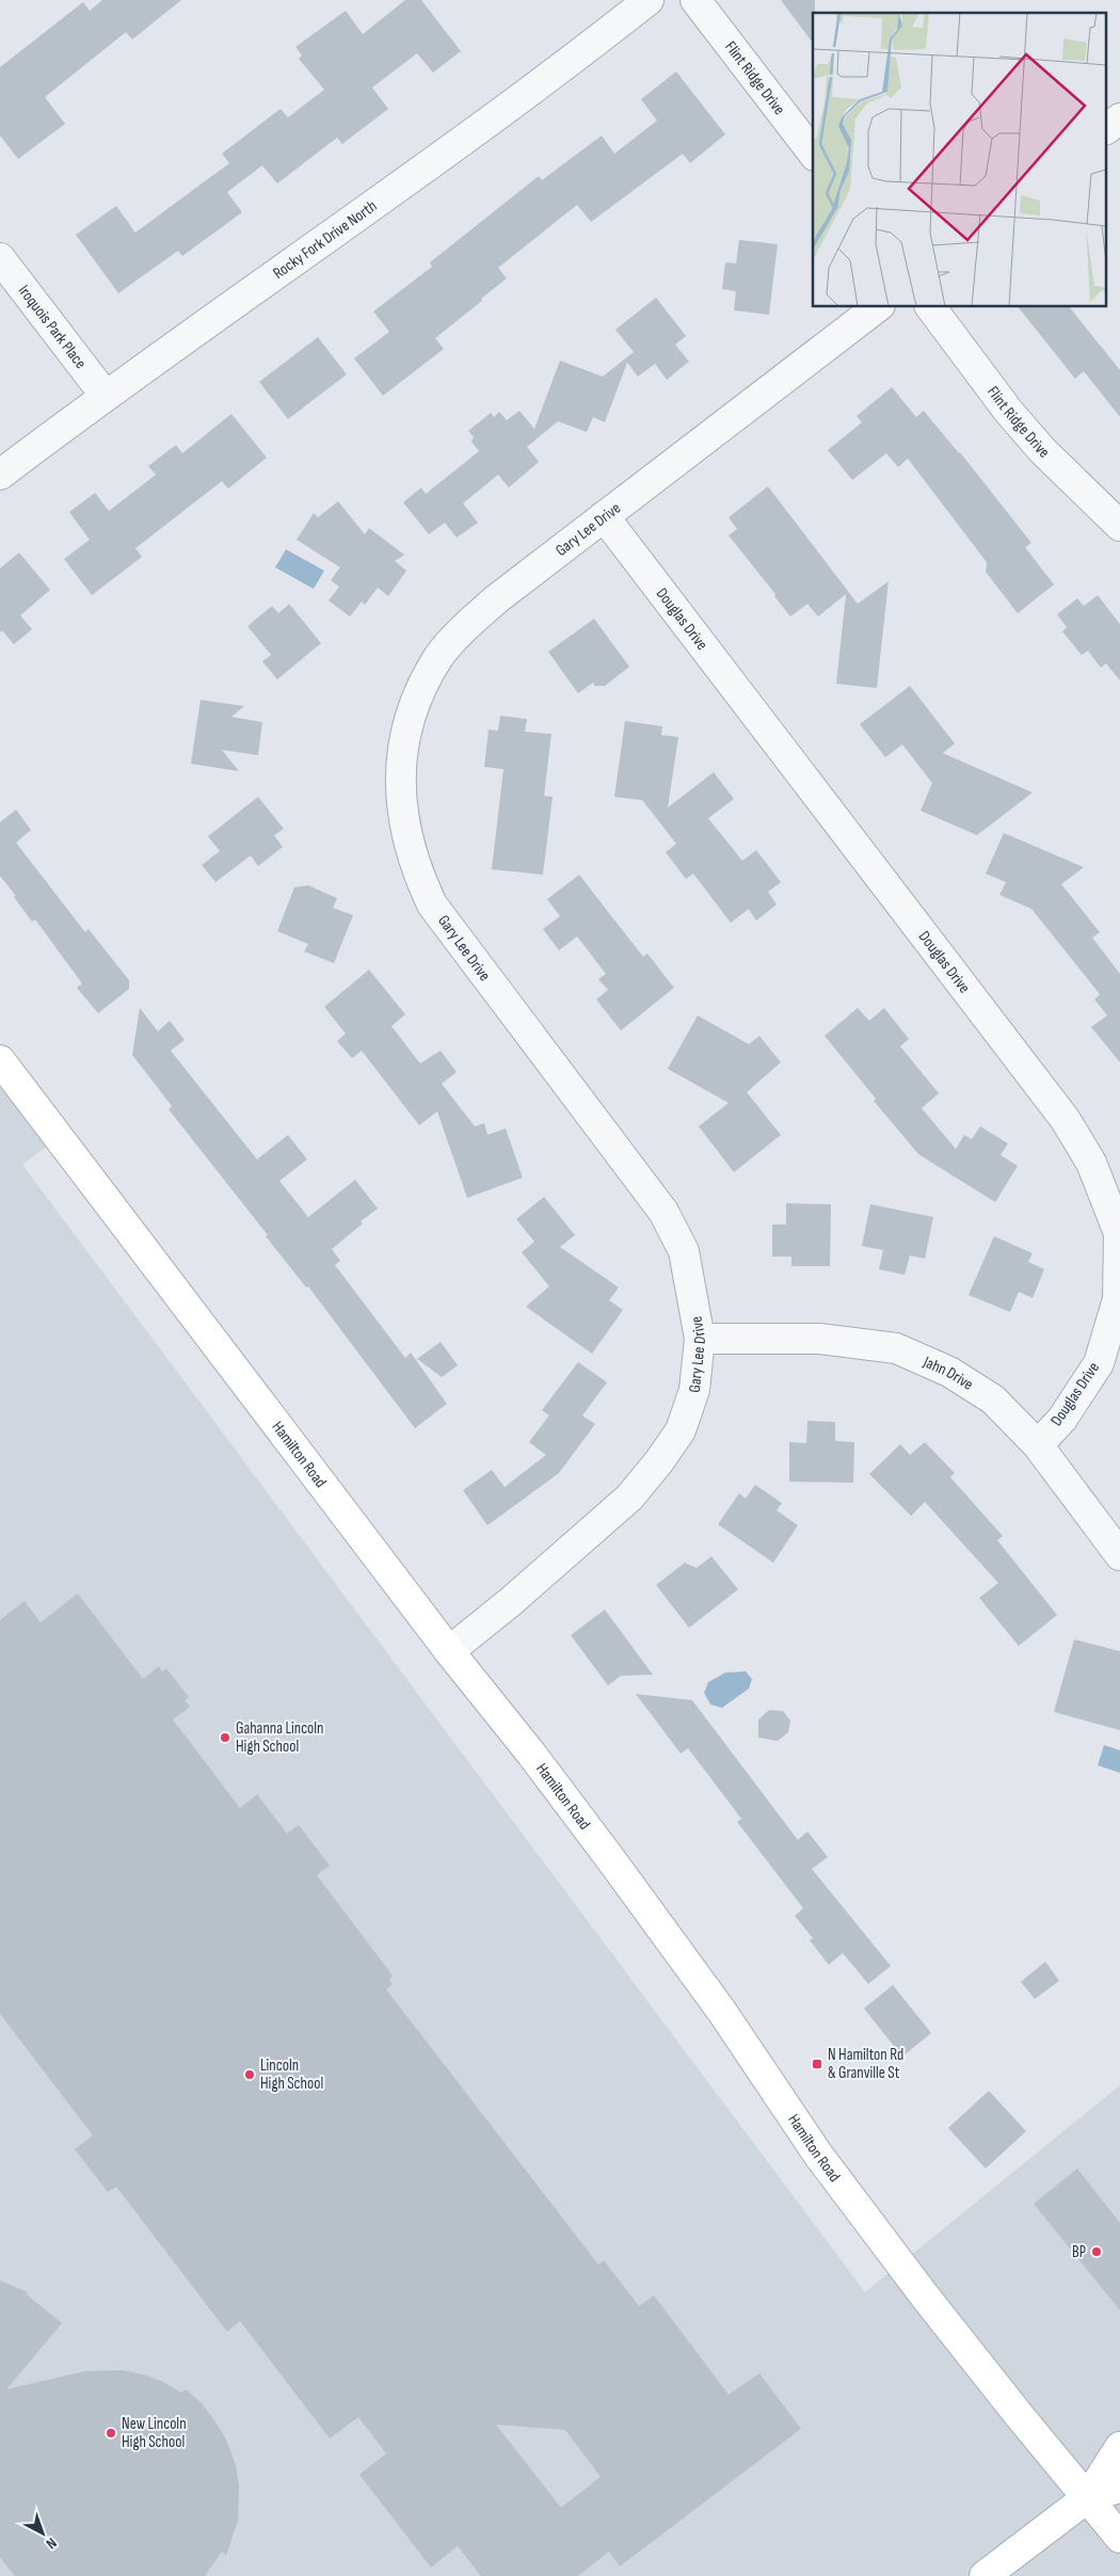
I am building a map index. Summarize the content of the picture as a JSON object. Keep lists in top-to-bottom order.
{
  "streets": {
    "main road": ["Hamilton Road"],
    "street": [
      "Flint Ridge Drive",
      "Rocky Fork Drive North",
      "Iroquois Park Place",
      "Gary Lee Drive",
      "Douglas Drive",
      "Jahn Drive"
    ]
  },
  "crossings": [
    ["Rocky Fork Drive North", "Iroquois Park Place"],
    ["Gary Lee Drive", "Douglas Drive"],
    ["Gary Lee Drive", "Jahn Drive"],
    ["Gary Lee Drive", "Hamilton Road"],
    ["Douglas Drive", "Jahn Drive"]
  ],
  "places": {
    "other": [
      "Gahanna Lincoln High School",
      "Lincoln High School",
      "BP",
      "New Lincoln High School"
    ],
    "transit": ["N Hamilton Rd & Granville St"]
  },
  "north": "bottom right"
}
